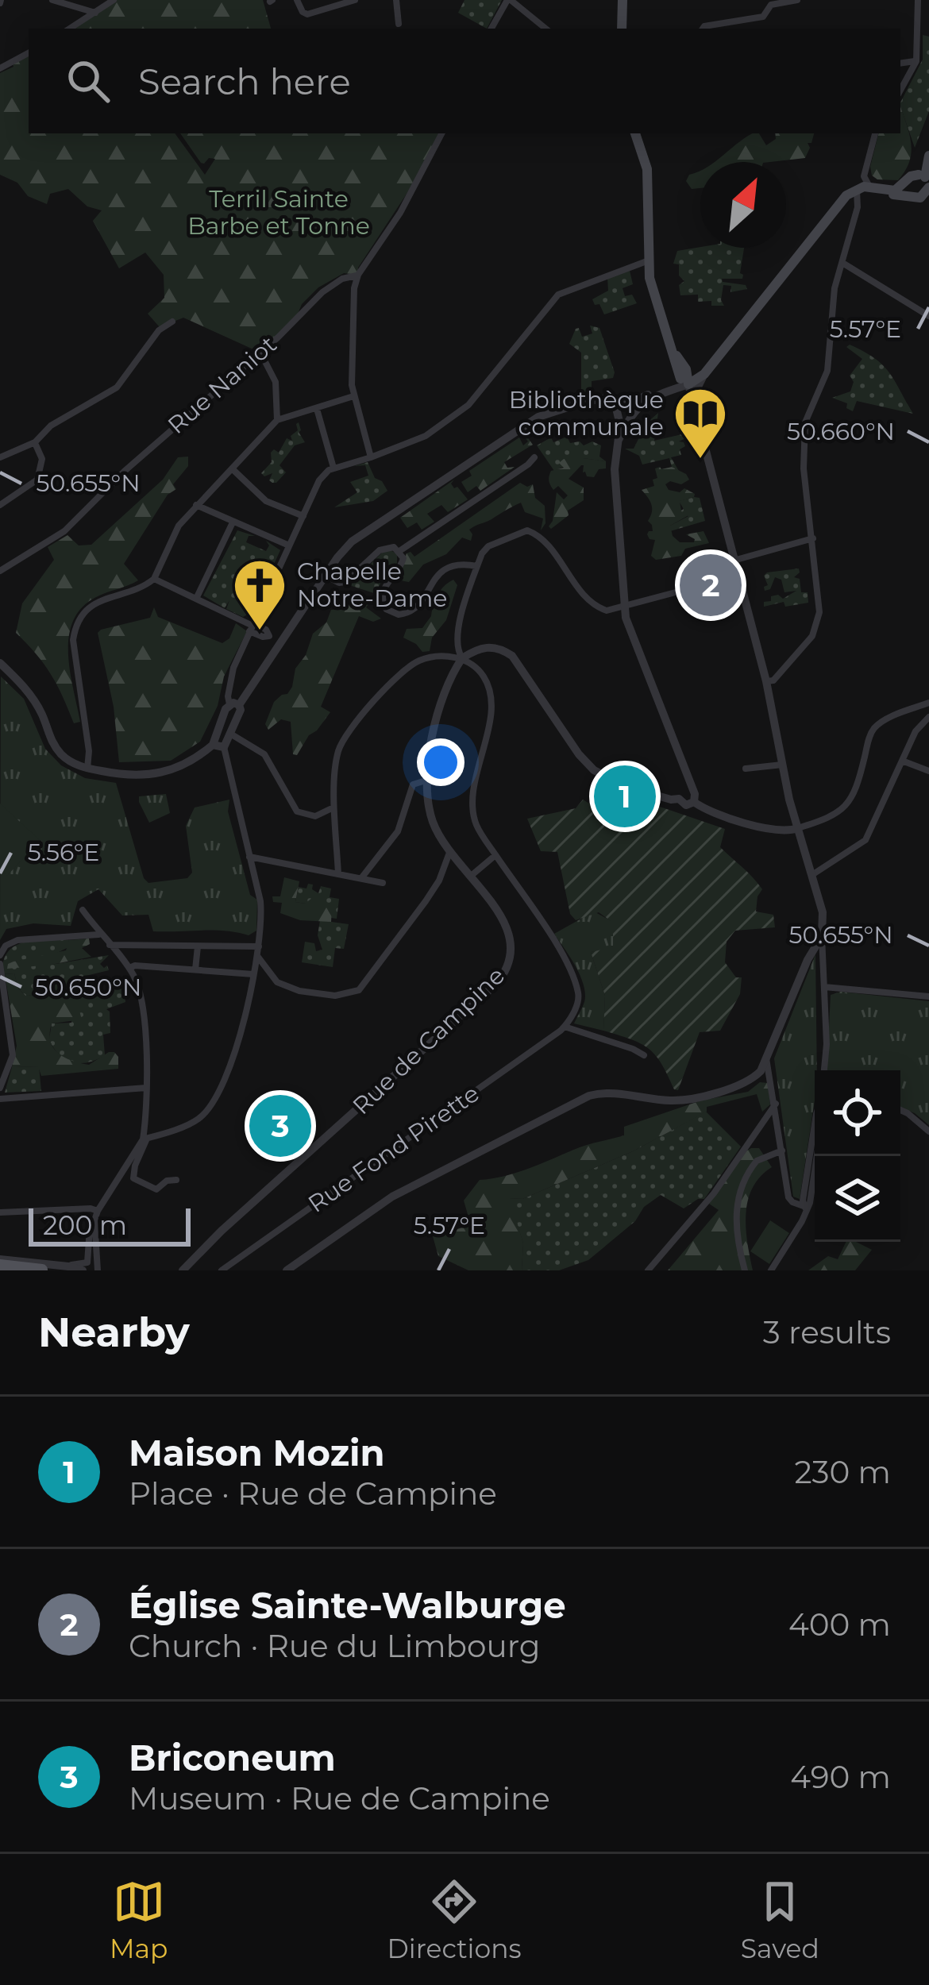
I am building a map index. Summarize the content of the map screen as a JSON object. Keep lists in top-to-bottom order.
{
  "streets": {
    "street": ["Rue Naniot", "Rue de Campine", "Rue Fond Pirette"]
  },
  "parks": ["Terril Sainte Barbe et Tonne"],
  "places": {
    "library": ["Bibliothèque communale"],
    "church": ["Chapelle Notre-Dame"]
  },
  "scale_bar": "200 m",
  "north": "top right",
  "page": {
    "search": "Search here",
    "pins": ["2", "1", "3"],
    "scale": "200 m",
    "heading": ["Nearby", "3 results"],
    "list": [
      {
        "mark": "1",
        "name": "Maison Mozin",
        "note": "Place · Rue de Campine",
        "value": "230 m"
      },
      {
        "mark": "2",
        "name": "Église Sainte-Walburge",
        "note": "Church · Rue du Limbourg",
        "value": "400 m"
      },
      {
        "mark": "3",
        "name": "Briconeum",
        "note": "Museum · Rue de Campine",
        "value": "490 m"
      }
    ],
    "nav": ["Map", "Directions", "Saved"]
  },
  "coordinates": [
    "5.57°E",
    "50.660°N",
    "50.655°N",
    "5.56°E",
    "50.650°N"
  ]
}
